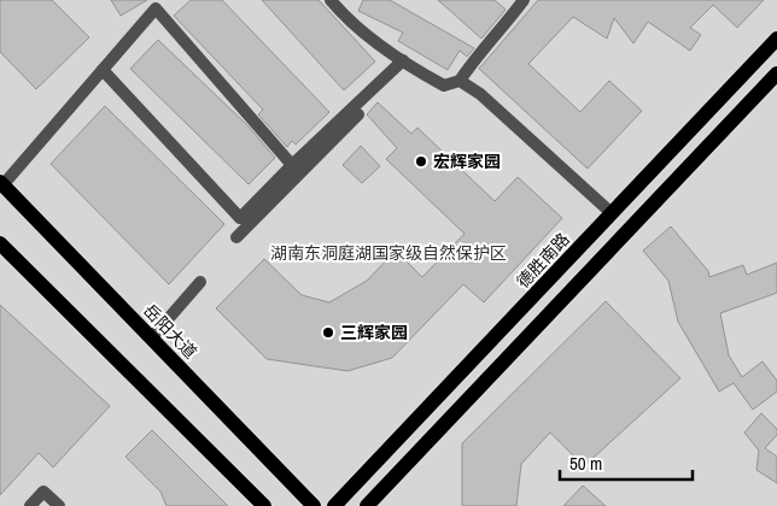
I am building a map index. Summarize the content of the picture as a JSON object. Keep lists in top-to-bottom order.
{
  "streets": {
    "main road": ["德胜南路", "岳阳大道"]
  },
  "parks": ["湖南东洞庭湖国家级自然保护区"],
  "places": ["宏辉家园", "三辉家园"],
  "scale_bar": "50 m"
}
